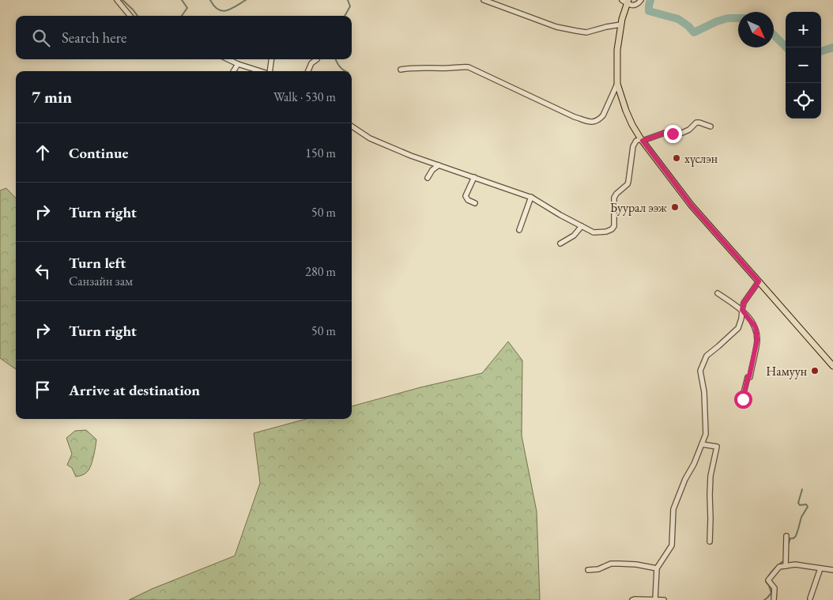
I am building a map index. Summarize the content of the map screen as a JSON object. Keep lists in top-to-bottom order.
{
  "places": ["хүслэн", "Буурал ээж", "Намуун"],
  "north": "bottom right",
  "page": {
    "map_buttons": ["+", "−"],
    "search": "Search here",
    "heading": ["7 min", "Walk · 530 m"],
    "list": [
      ["Continue", "150 m"],
      ["Turn right", "50 m"],
      ["Turn left", "Санзайн зам", "280 m"],
      ["Turn right", "50 m"],
      "Arrive at destination"
    ]
  }
}
